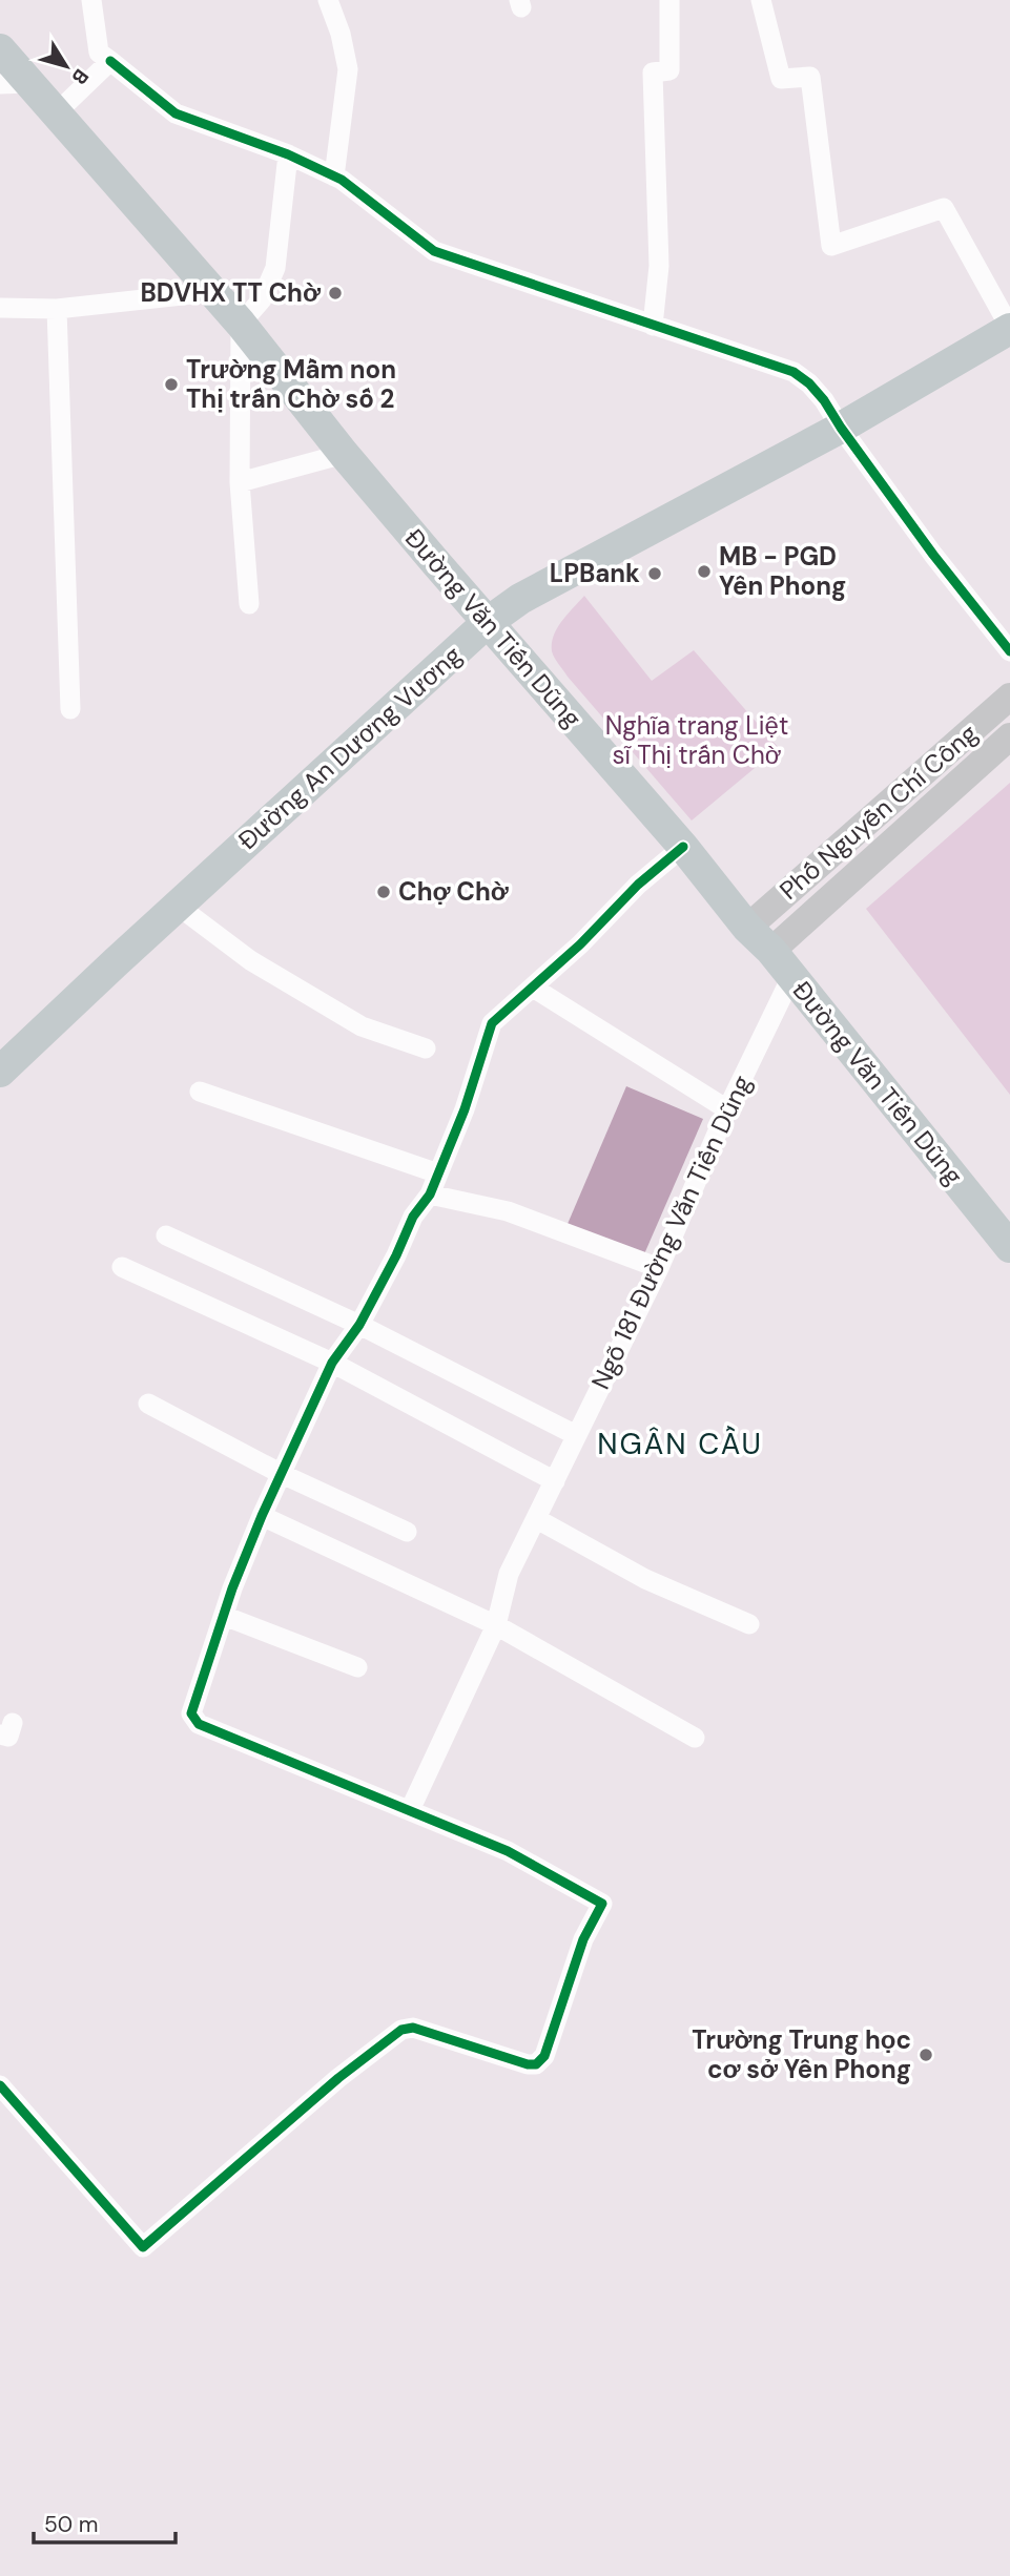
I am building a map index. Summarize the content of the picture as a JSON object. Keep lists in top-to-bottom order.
{
  "streets": {
    "main road": ["Đường Văn Tiến Dũng", "Đường An Dương Vương"],
    "street": ["Phố Nguyễn Chí Công", "Ngõ 181 Đường Văn Tiến Dũng"]
  },
  "crossings": [
    ["Đường Văn Tiến Dũng", "Đường An Dương Vương"],
    ["Đường Văn Tiến Dũng", "Phố Nguyễn Chí Công"],
    ["Đường Văn Tiến Dũng", "Ngõ 181 Đường Văn Tiến Dũng"]
  ],
  "districts": ["NGÂN CẦU"],
  "parks": ["Nghĩa trang Liệt sĩ Thị trấn Chờ"],
  "places": [
    "BDVHX TT Chờ",
    "Trường Mầm non Thị trấn Chờ số 2",
    "MB - PGD Yên Phong",
    "LPBank",
    "Chợ Chờ",
    "Trường Trung học cơ sở Yên Phong"
  ],
  "scale_bar": "50 m",
  "north": "bottom right"
}
